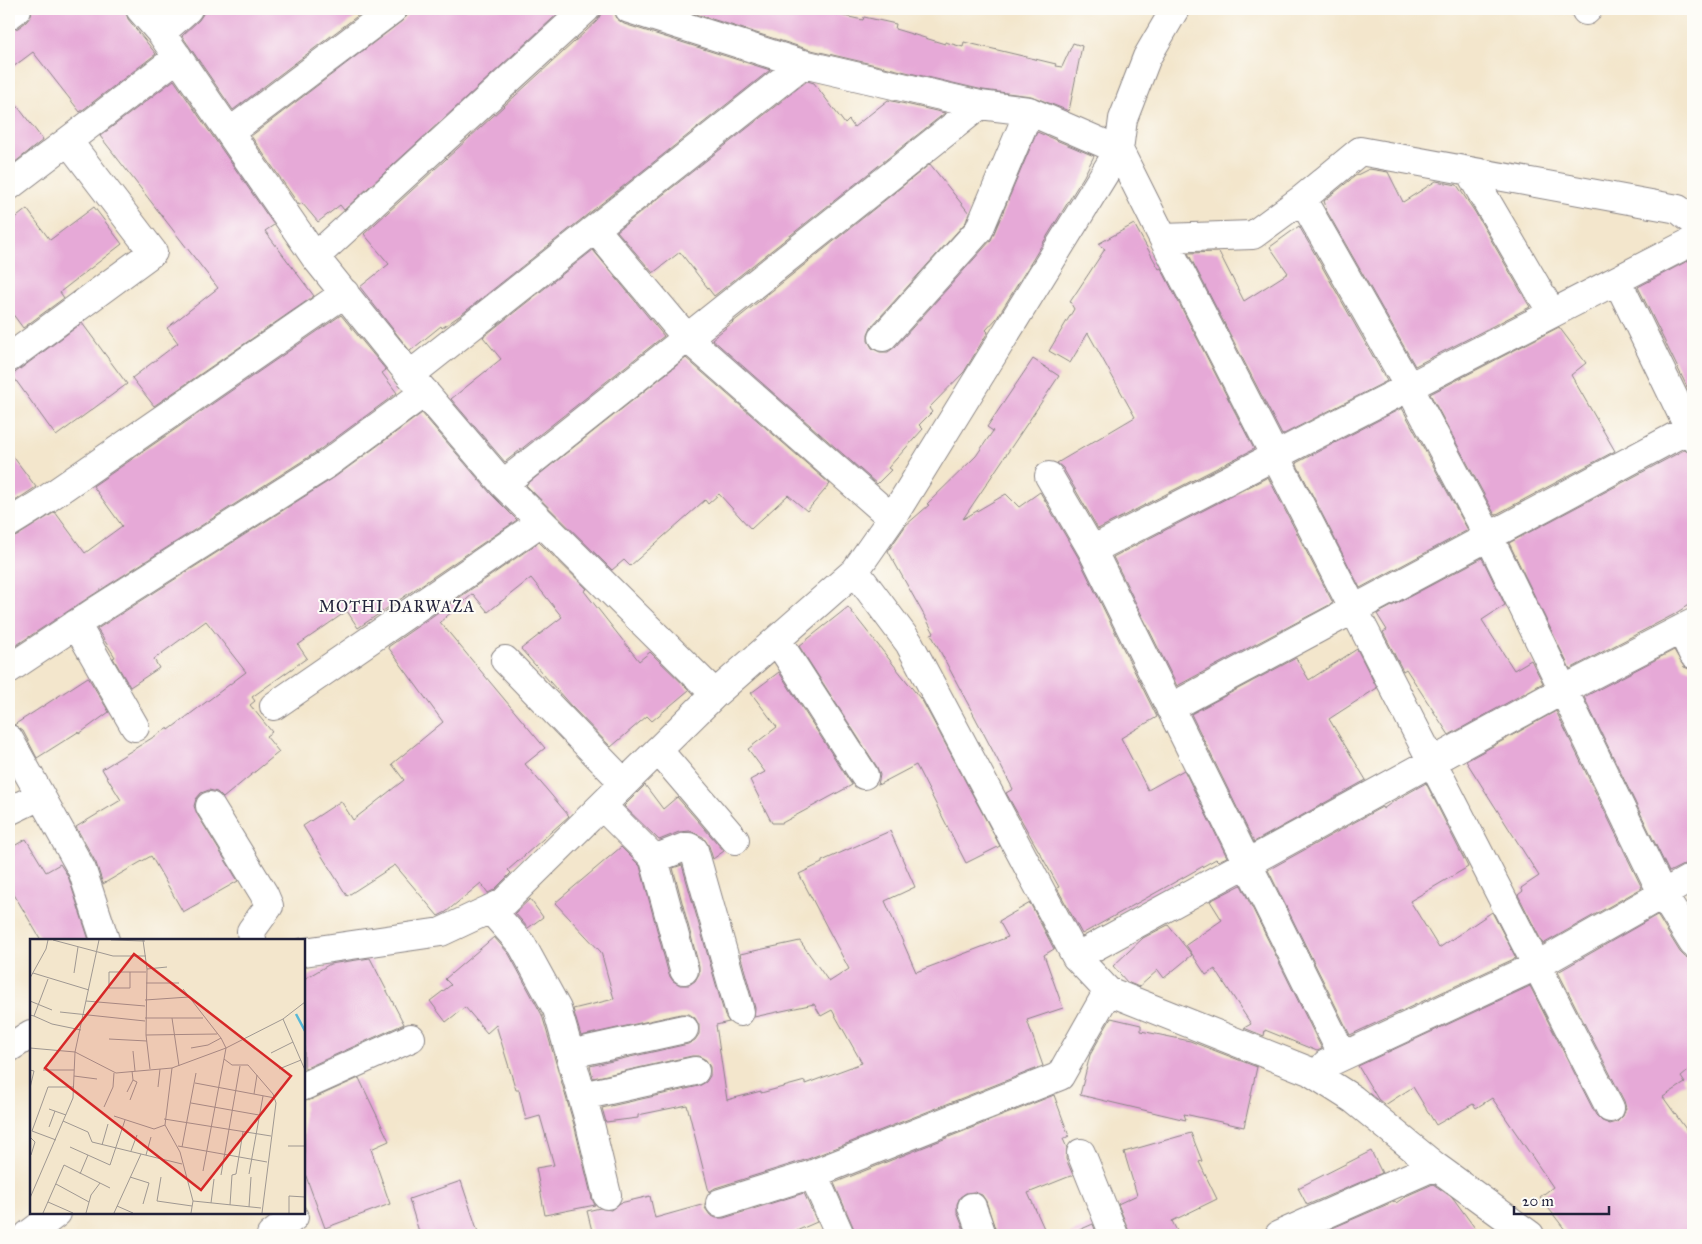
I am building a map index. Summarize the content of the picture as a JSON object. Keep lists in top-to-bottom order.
{
  "districts": ["MOTHI DARWAZA"],
  "scale_bar": "20 m"
}
